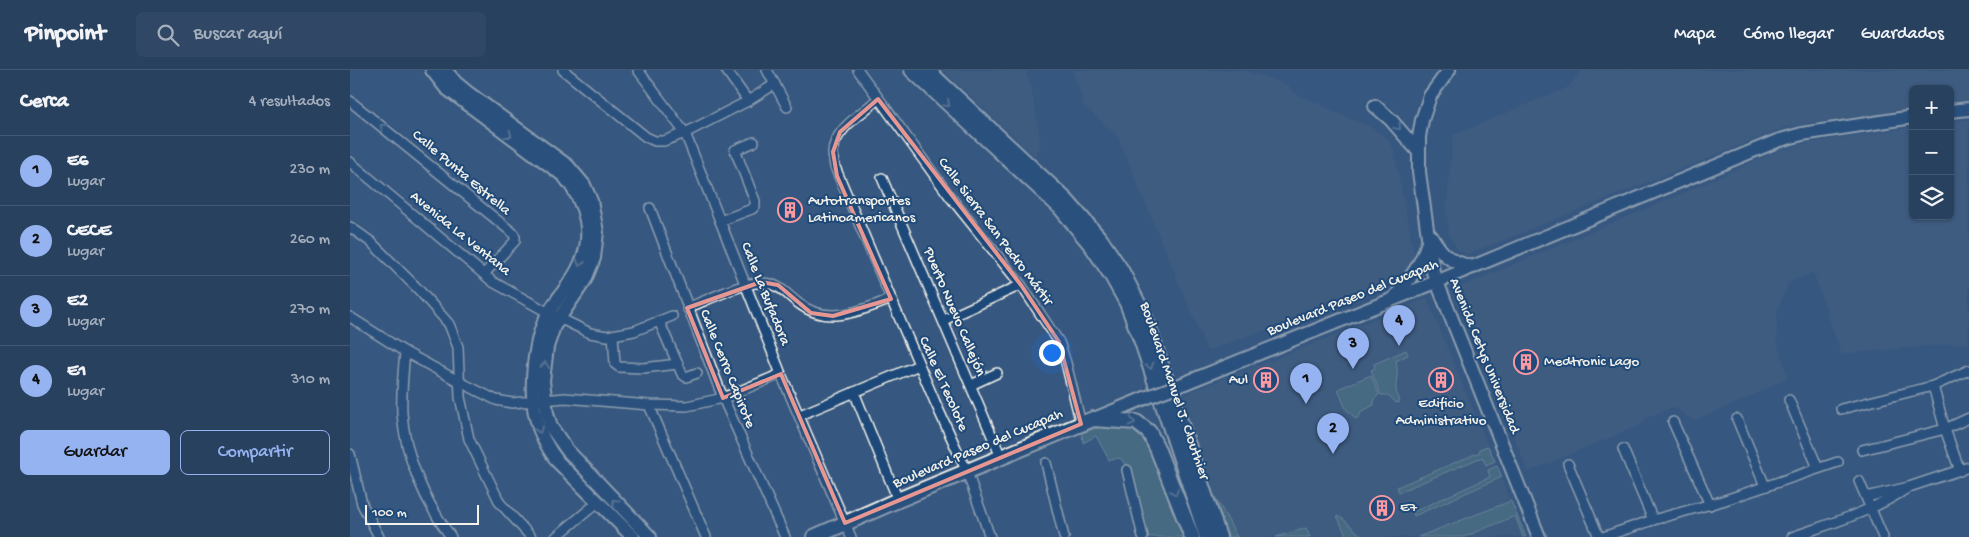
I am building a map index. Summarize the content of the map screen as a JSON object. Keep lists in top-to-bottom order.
{
  "streets": {
    "main road": ["Boulevard Paseo del Cucapah", "Avenida Cetys Universidad", "Boulevard Manuel J. Clouthier"],
    "street": [
      "Calle Punta Estrella",
      "Calle Sierra San Pedro Mártir",
      "Avenida La Ventana",
      "Calle La Bufadora",
      "Puerto Nuevo Callejón",
      "Calle Cerro Capirote",
      "Calle El Tecolote"
    ]
  },
  "crossings": [
    ["Calle Punta Estrella", "Avenida La Ventana"],
    ["Calle Sierra San Pedro Mártir", "Boulevard Paseo del Cucapah"],
    ["Calle Sierra San Pedro Mártir", "Calle El Tecolote"],
    ["Calle La Bufadora", "Boulevard Paseo del Cucapah"],
    ["Boulevard Paseo del Cucapah", "Puerto Nuevo Callejón"],
    ["Boulevard Paseo del Cucapah", "Avenida Cetys Universidad"],
    ["Boulevard Paseo del Cucapah", "Calle El Tecolote"]
  ],
  "one_way": ["Calle Punta Estrella"],
  "places": {
    "building": [
      "Autotransportes Latinoamericanos",
      "Medtronic Lago",
      "Aul",
      "Edificio Administrativo",
      "E7"
    ]
  },
  "scale_bar": "100 m",
  "page": {
    "header": "Pinpoint",
    "search": "Buscar aquí",
    "nav": ["Mapa", "Cómo llegar", "Guardados"],
    "heading": ["Cerca", "4 resultados"],
    "map_buttons": ["+", "−"],
    "list": [
      {
        "mark": "1",
        "name": "E6",
        "note": "Lugar",
        "value": "230 m"
      },
      {
        "mark": "2",
        "name": "CECE",
        "note": "Lugar",
        "value": "260 m"
      },
      {
        "mark": "3",
        "name": "E2",
        "note": "Lugar",
        "value": "270 m"
      },
      {
        "mark": "4",
        "name": "E1",
        "note": "Lugar",
        "value": "310 m"
      }
    ],
    "pins": [
      "4",
      "3",
      "1",
      "2"
    ],
    "buttons": ["Guardar", "Compartir"],
    "scale": "100 m"
  }
}
